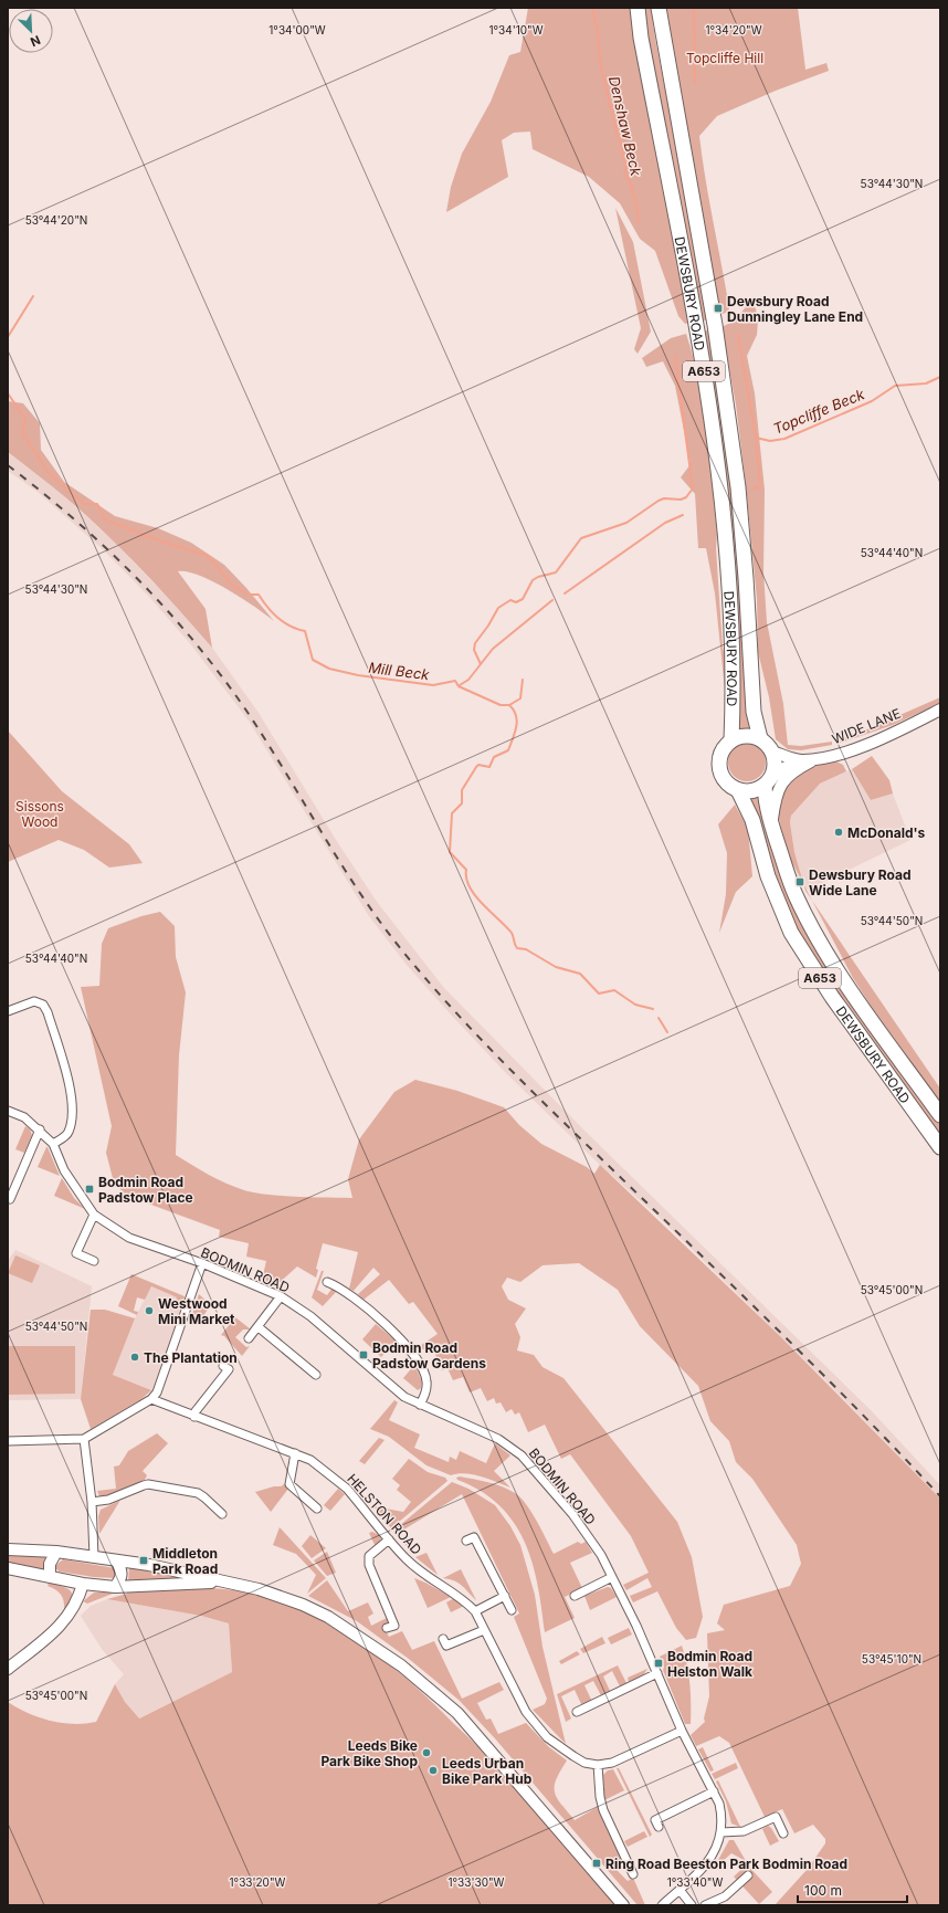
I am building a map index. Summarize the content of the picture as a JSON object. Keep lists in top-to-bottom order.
{
  "streets": {
    "highway": ["DEWSBURY ROAD", "A653"],
    "street": ["WIDE LANE", "BODMIN ROAD", "HELSTON ROAD"]
  },
  "crossings": [
    ["DEWSBURY ROAD", "WIDE LANE"]
  ],
  "water": ["Denshaw Beck", "Topcliffe Beck", "Mill Beck"],
  "parks": ["Topcliffe Hill", "Sissons Wood"],
  "places": {
    "transit": [
      "Dewsbury Road Dunningley Lane End",
      "Dewsbury Road Wide Lane",
      "Bodmin Road Padstow Place",
      "Bodmin Road Padstow Gardens",
      "Middleton Park Road",
      "Bodmin Road Helston Walk",
      "Ring Road Beeston Park Bodmin Road"
    ],
    "other": [
      "McDonald's",
      "Westwood Mini Market",
      "The Plantation",
      "Leeds Bike Park Bike Shop",
      "Leeds Urban Bike Park Hub"
    ]
  },
  "scale_bar": "100 m",
  "north": "bottom right",
  "coordinates": [
    "1°34'00\"W",
    "1°34'10\"W",
    "1°34'20\"W",
    "53°44'30\"N",
    "53°44'20\"N",
    "53°44'40\"N",
    "53°44'50\"N",
    "53°45'00\"N",
    "53°45'10\"N",
    "1°33'20\"W",
    "1°33'30\"W",
    "1°33'40\"W"
  ]
}
